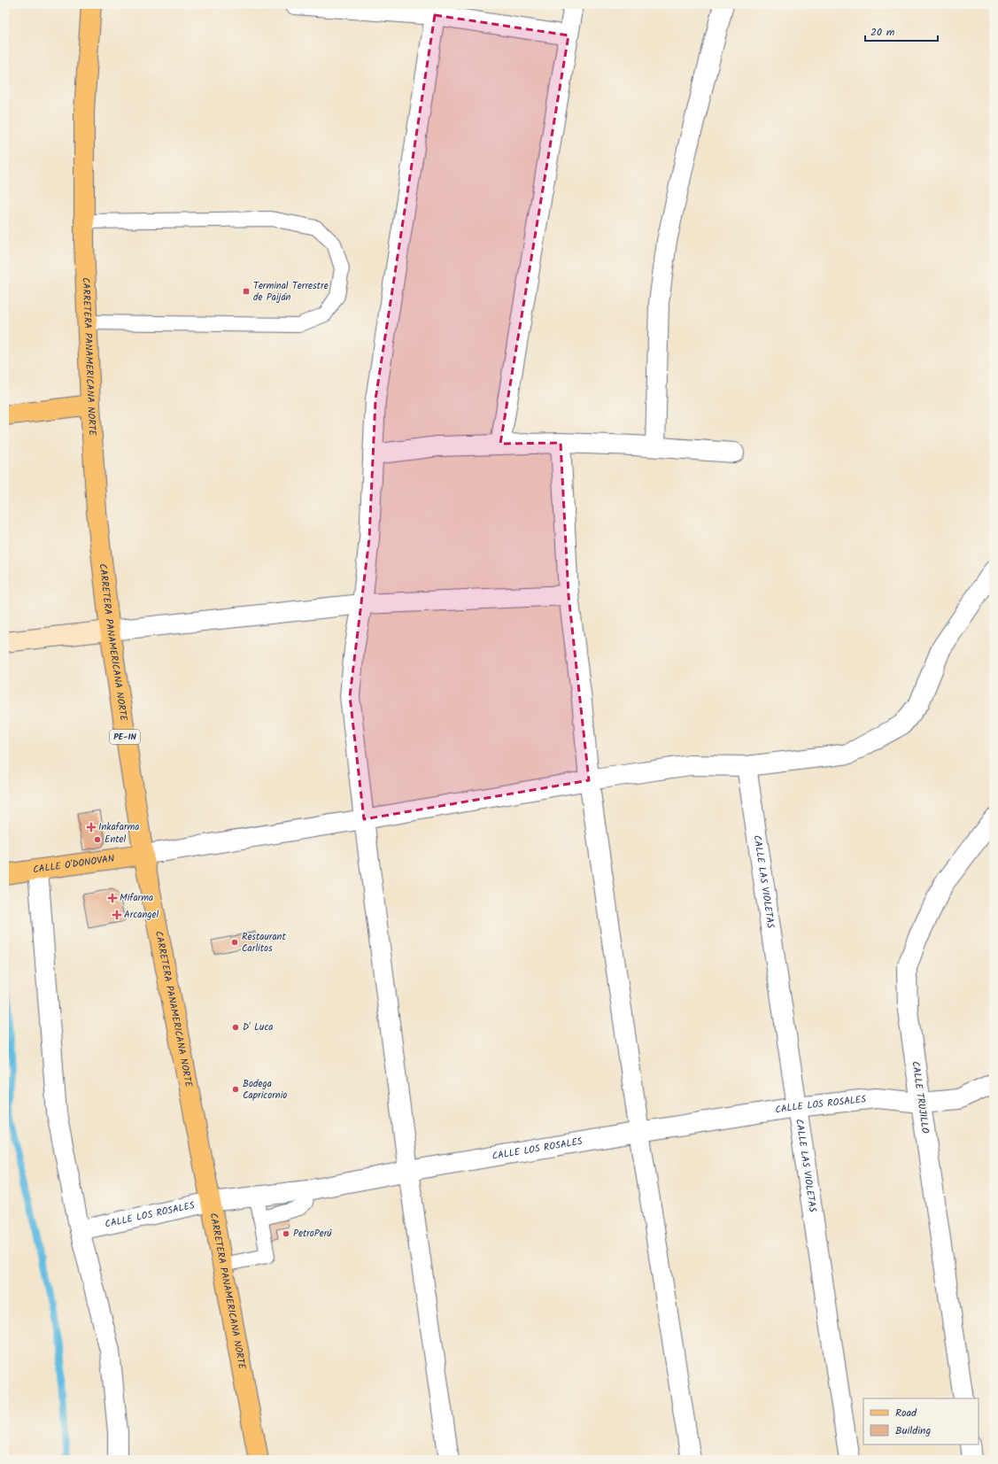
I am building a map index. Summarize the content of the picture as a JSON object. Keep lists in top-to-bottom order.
{
  "streets": {
    "main road": ["CARRETERA PANAMERICANA NORTE", "PE-1N", "CALLE O'DONOVAN"],
    "street": ["CALLE LAS VIOLETAS", "CALLE TRUJILLO", "CALLE LOS ROSALES"]
  },
  "crossings": [
    ["CARRETERA PANAMERICANA NORTE", "CALLE O'DONOVAN"],
    ["CARRETERA PANAMERICANA NORTE", "CALLE LOS ROSALES"],
    ["CALLE LAS VIOLETAS", "CALLE LOS ROSALES"],
    ["CALLE TRUJILLO", "CALLE LOS ROSALES"]
  ],
  "places": {
    "transit": ["Terminal Terrestre de Paiján"],
    "health": ["Inkafarma", "Mifarma", "Arcangel"],
    "other": [
      "Entel",
      "Restaurant Carlitos",
      "D' Luca",
      "Bodega Capricornio",
      "PetroPerú"
    ]
  },
  "legend": ["Road", "Building"],
  "scale_bar": "20 m"
}
